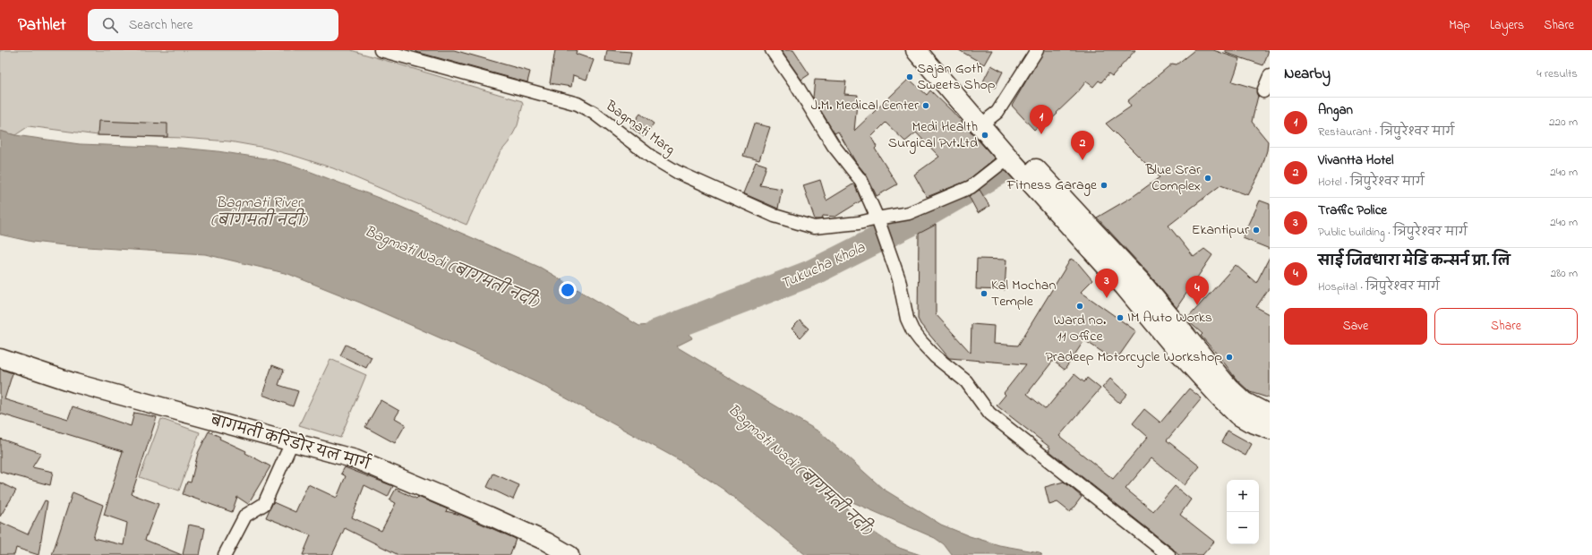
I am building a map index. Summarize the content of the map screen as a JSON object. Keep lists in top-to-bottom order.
{
  "streets": {
    "street": ["Bagmati Marg", "बागमती करिडोर यल मार्ग"]
  },
  "water": ["Bagmati River (बागमती नदी)", "Tukucha Khola", "Bagmati Nadi (बागमती नदी)"],
  "places": [
    "Sajan Goth Sweets Shop",
    "J.M. Medical Center",
    "Medi Health Surgical Pvt.Ltd",
    "Blue Srar Complex",
    "Fitness Garage",
    "Ekantipur",
    "Kal Mochan Temple",
    "Ward no. 11 Office",
    "IM Auto Works",
    "Pradeep Motorcycle Workshop"
  ],
  "page": {
    "header": "Pathlet",
    "search": "Search here",
    "nav": ["Map", "Layers", "Share"],
    "heading": ["Nearby", "4 results"],
    "list": [
      {
        "mark": "1",
        "name": "Angan",
        "note": "Restaurant · त्रिपुरेश्वर मार्ग",
        "value": "220 m"
      },
      {
        "mark": "2",
        "name": "Vivantta Hotel",
        "note": "Hotel · त्रिपुरेश्वर मार्ग",
        "value": "240 m"
      },
      {
        "mark": "3",
        "name": "Traffic Police",
        "note": "Public building · त्रिपुरेश्वर मार्ग",
        "value": "240 m"
      },
      {
        "mark": "4",
        "name": "साई जिवधारा मेडि कन्सर्न प्रा. लि",
        "note": "Hospital · त्रिपुरेश्वर मार्ग",
        "value": "280 m"
      }
    ],
    "pins": [
      "1",
      "2",
      "3",
      "4"
    ],
    "buttons": ["Save", "Share"],
    "map_buttons": ["+", "−"]
  }
}
